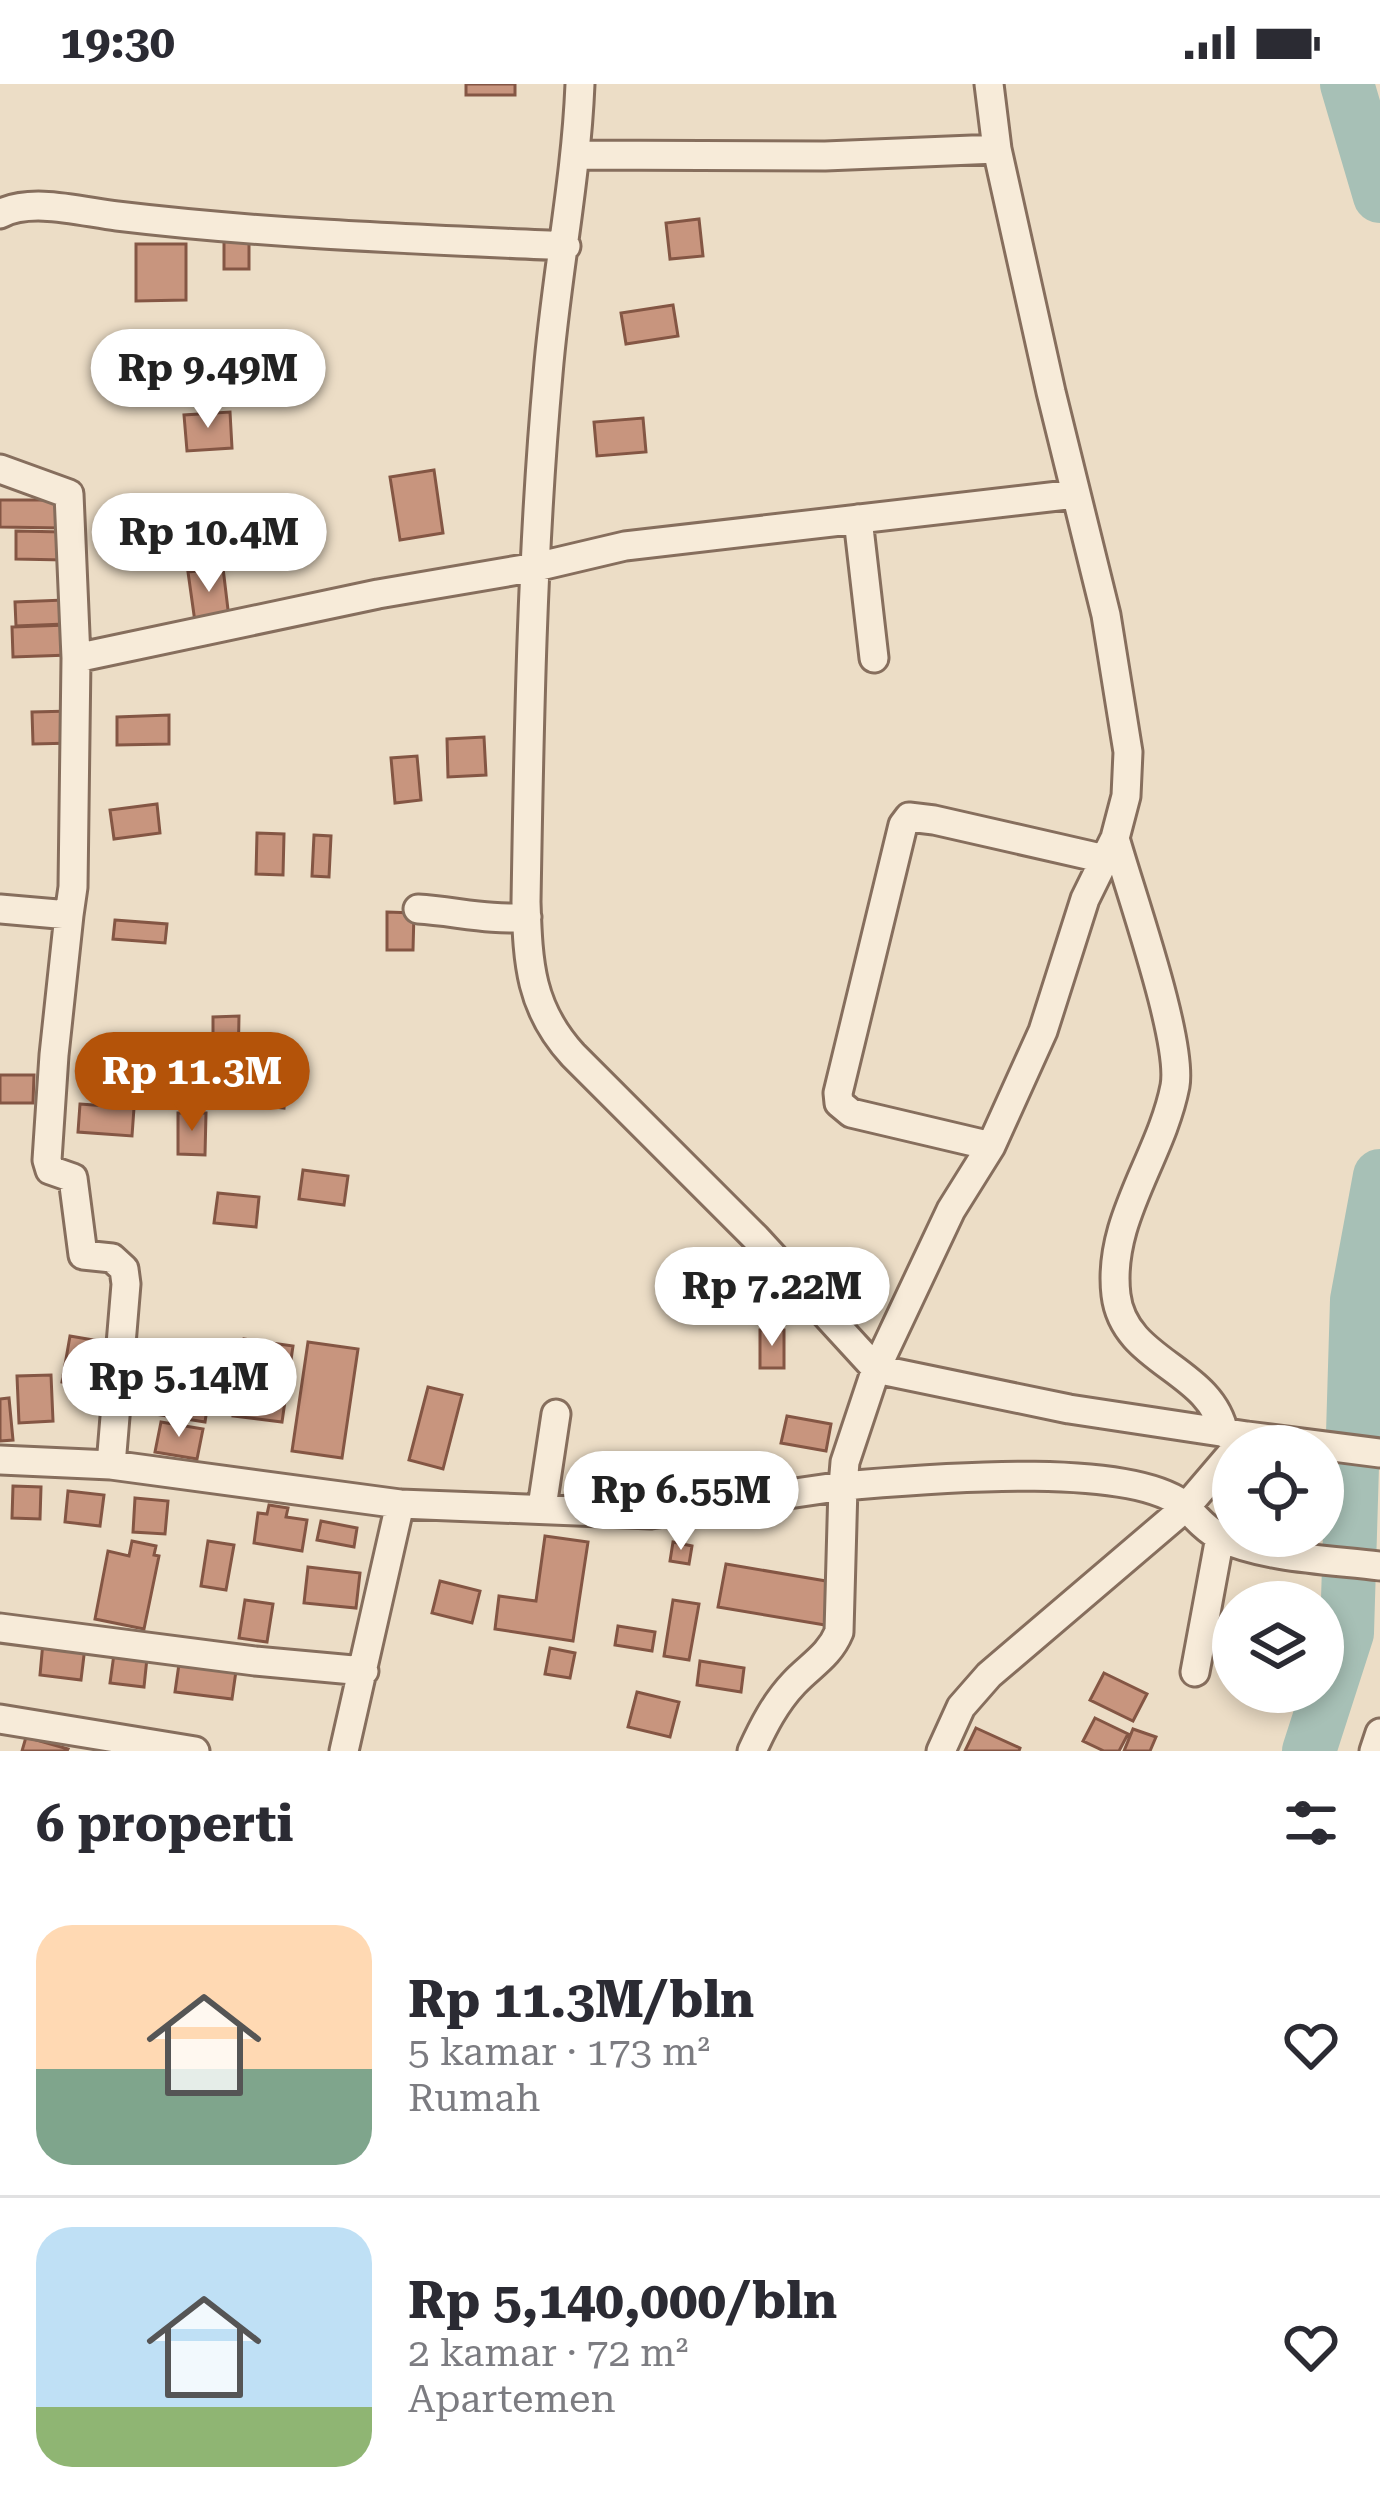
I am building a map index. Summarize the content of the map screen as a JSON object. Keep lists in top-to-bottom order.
{
  "page": {
    "status": "19:30",
    "price": [
      "Rp 9.49M",
      "Rp 10.4M",
      "Rp 11.3M",
      "Rp 7.22M",
      "Rp 5.14M",
      "Rp 6.55M"
    ],
    "heading": "6 properti",
    "list": [
      {
        "name": "Rp 11.3M/bln",
        "note": "5 kamar · 173 m² · Rumah"
      },
      {
        "name": "Rp 5,140,000/bln",
        "note": "2 kamar · 72 m² · Apartemen"
      }
    ]
  }
}
